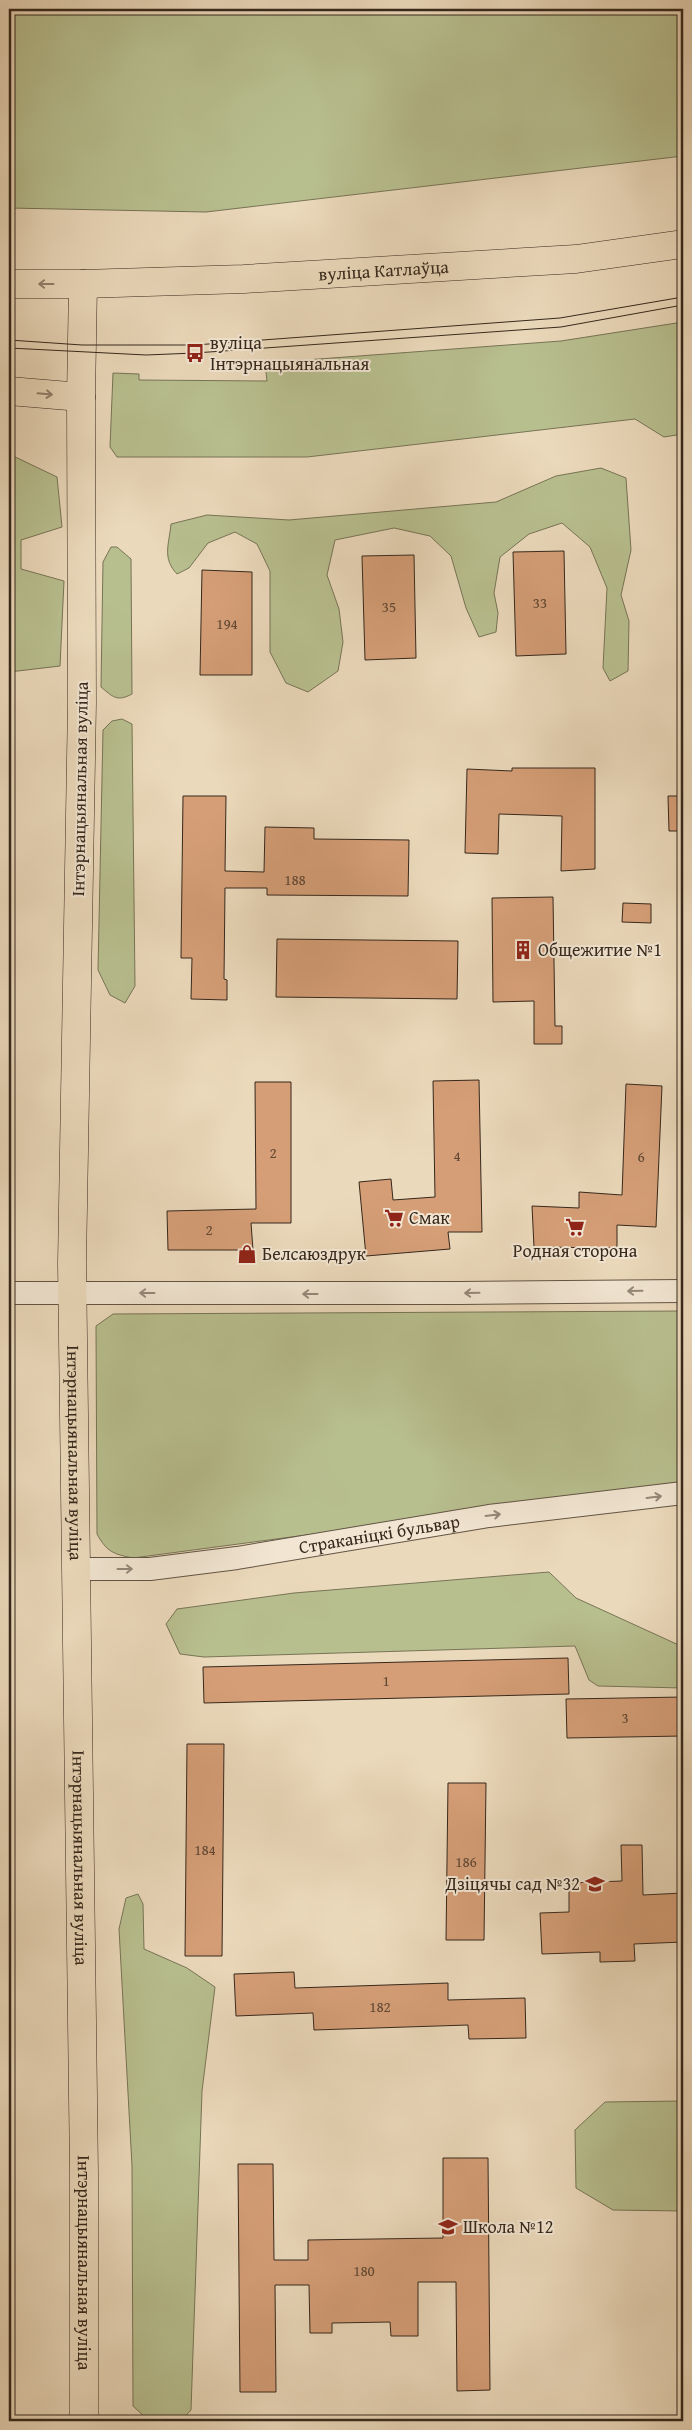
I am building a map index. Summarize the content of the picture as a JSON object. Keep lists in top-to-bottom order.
{
  "streets": {
    "main road": ["вуліца Катлаўца", "Інтэрнацыянальная вуліца"],
    "street": ["Страканіцкі бульвар"]
  },
  "crossings": [
    ["вуліца Катлаўца", "Інтэрнацыянальная вуліца"],
    ["Інтэрнацыянальная вуліца", "Страканіцкі бульвар"]
  ],
  "one_way": ["Страканіцкі бульвар"],
  "places": {
    "bus stop": ["вуліца Інтэрнацыянальная"],
    "building": ["Общежитие №1"],
    "supermarket": ["Смак", "Родная сторона"],
    "shop": ["Белсаюздрук"],
    "school or university": ["Дзіцячы сад №32", "Школа №12"]
  },
  "house_numbers": [
    "33",
    "35",
    "194",
    "188",
    "2",
    "4",
    "6",
    "2",
    "1",
    "3",
    "184",
    "186",
    "182",
    "180"
  ]
}
